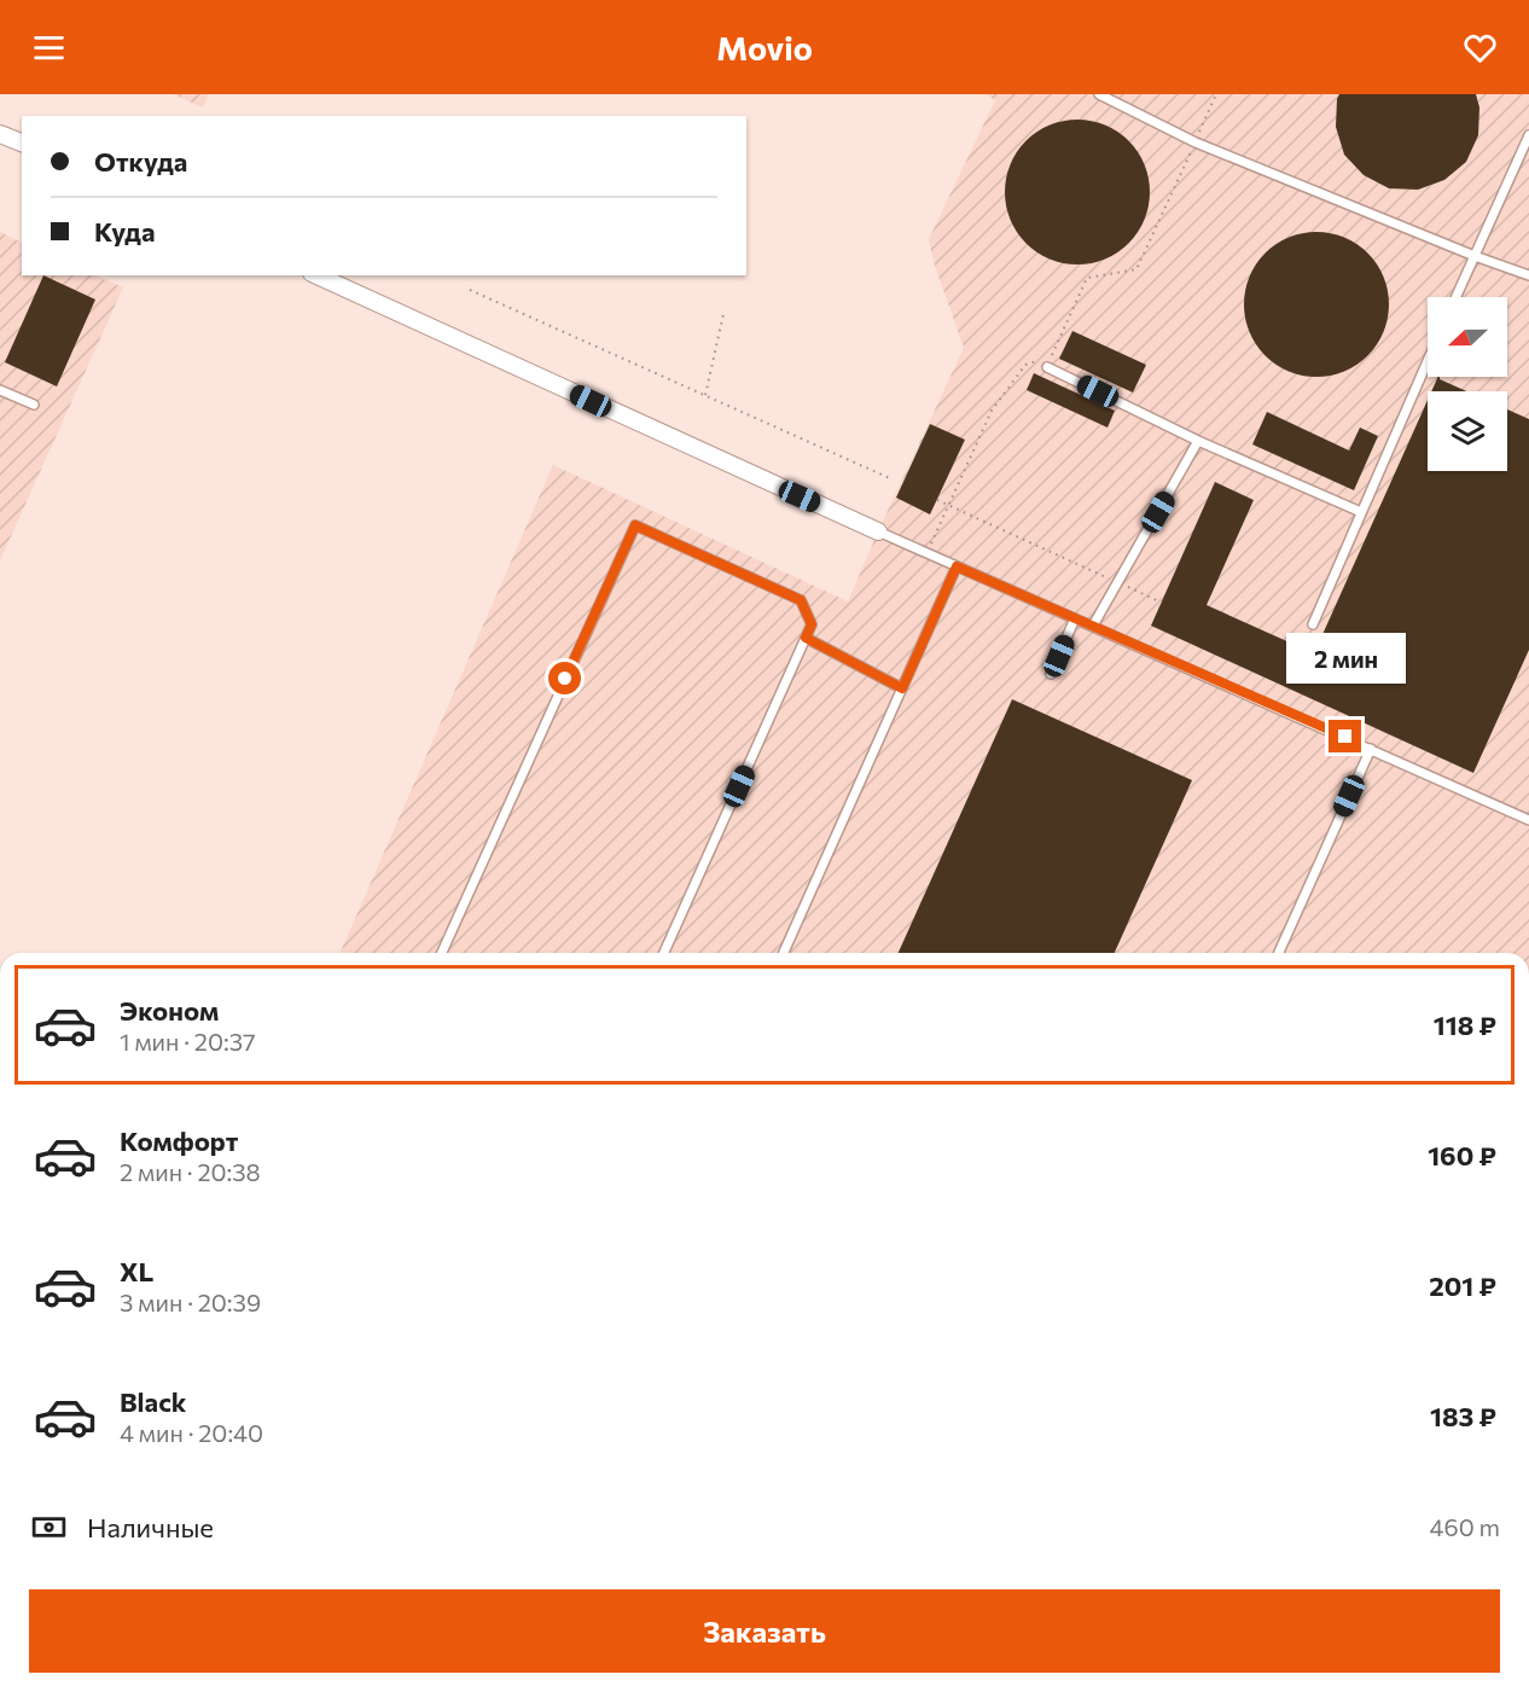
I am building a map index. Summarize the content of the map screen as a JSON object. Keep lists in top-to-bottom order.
{
  "north": "left",
  "page": {
    "header": "Movio",
    "banner": ["Откуда", "Куда"],
    "bubble": "2 мин",
    "list": [
      {
        "name": "Эконом",
        "note": "1 мин · 20:37",
        "value": "118 ₽"
      },
      {
        "name": "Комфорт",
        "note": "2 мин · 20:38",
        "value": "160 ₽"
      },
      {
        "name": "XL",
        "note": "3 мин · 20:39",
        "value": "201 ₽"
      },
      {
        "name": "Black",
        "note": "4 мин · 20:40",
        "value": "183 ₽"
      }
    ],
    "pay": ["Наличные", "460 m"],
    "buttons": "Заказать"
  }
}
